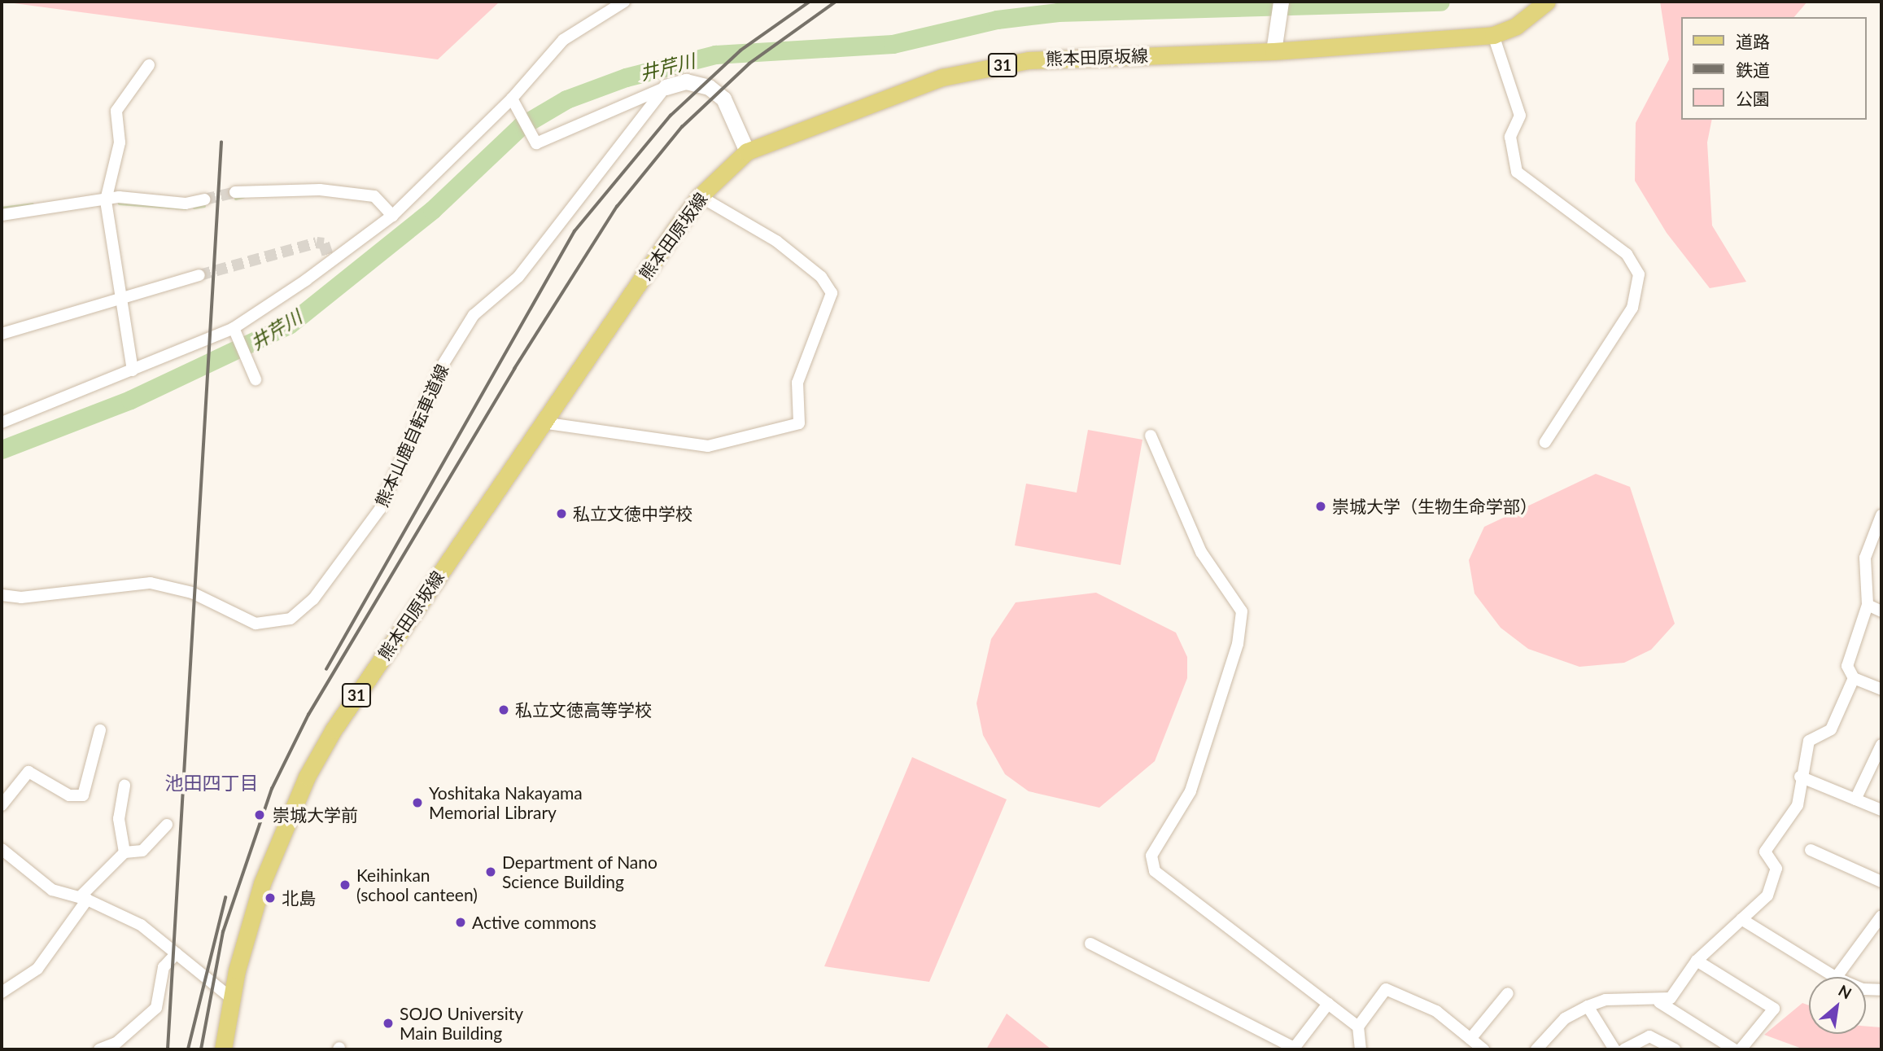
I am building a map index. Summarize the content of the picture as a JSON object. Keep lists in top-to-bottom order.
{
  "streets": {
    "main road": ["熊本田原坂線", "31"],
    "street": ["熊本山鹿自転車道線"]
  },
  "districts": ["池田四丁目"],
  "water": ["井芹川"],
  "places": [
    "崇城大学（生物生命学部）",
    "私立文徳中学校",
    "私立文徳高等学校",
    "Yoshitaka Nakayama Memorial Library",
    "崇城大学前",
    "Department of Nano Science Building",
    "Keihinkan (school canteen)",
    "北島",
    "Active commons",
    "SOJO University Main Building"
  ],
  "legend": ["道路", "鉄道", "公園"],
  "north": "top right"
}
